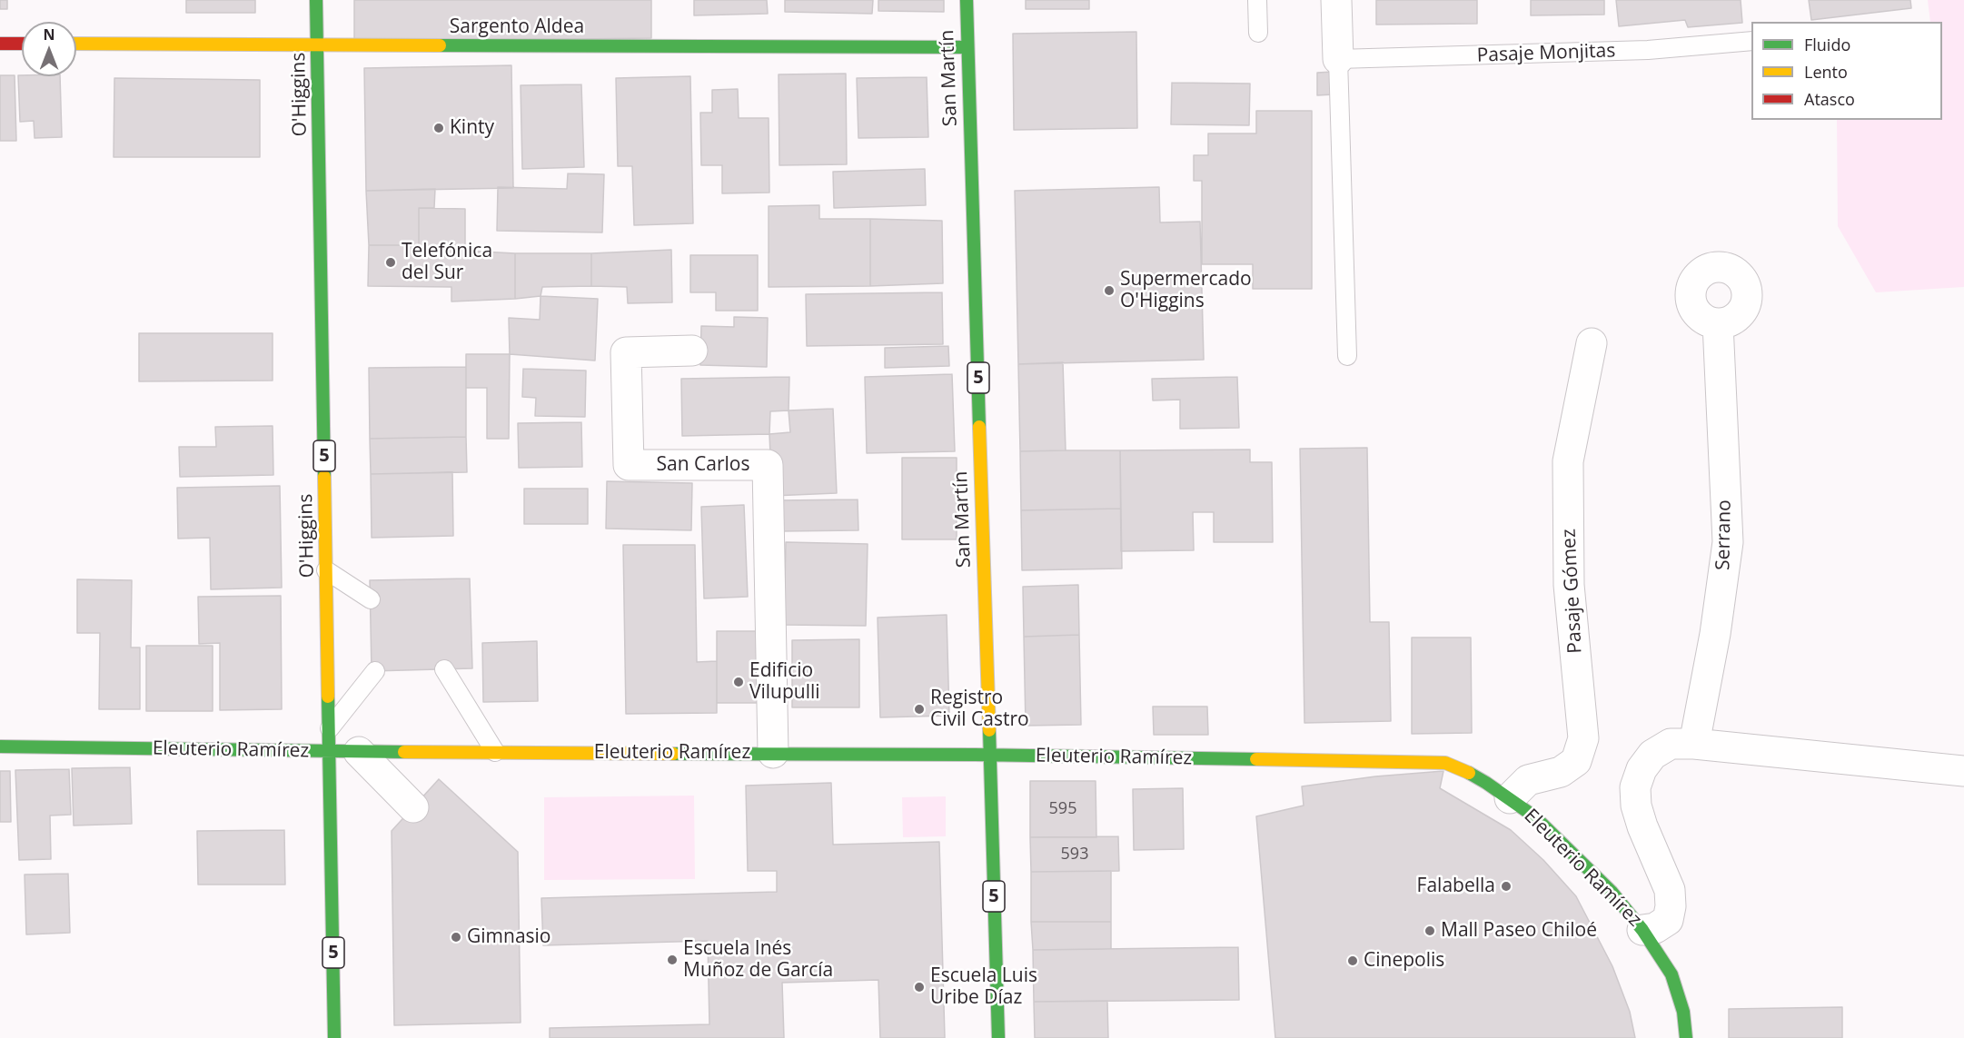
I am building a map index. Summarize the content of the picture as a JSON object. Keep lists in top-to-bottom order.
{
  "streets": {
    "main road": [
      "Sargento Aldea",
      "San Martín",
      "O'Higgins",
      "5",
      "Eleuterio Ramírez"
    ],
    "street": ["San Carlos", "Serrano", "Pasaje Gómez"],
    "lane": ["Pasaje Monjitas"]
  },
  "crossings": [
    ["Sargento Aldea", "San Martín"],
    ["Sargento Aldea", "O'Higgins"],
    ["San Martín", "Eleuterio Ramírez"],
    ["O'Higgins", "Eleuterio Ramírez"],
    ["San Carlos", "Eleuterio Ramírez"],
    ["Serrano", "Eleuterio Ramírez"],
    ["Pasaje Gómez", "Eleuterio Ramírez"]
  ],
  "places": [
    "Kinty",
    "Telefónica del Sur",
    "Supermercado O'Higgins",
    "Edificio Vilupulli",
    "Registro Civil Castro",
    "Falabella",
    "Mall Paseo Chiloé",
    "Gimnasio",
    "Escuela Inés Muñoz de García",
    "Cinepolis",
    "Escuela Luis Uribe Díaz"
  ],
  "house_numbers": ["595", "593"],
  "legend": ["Fluido", "Lento", "Atasco"],
  "north": "top"
}
